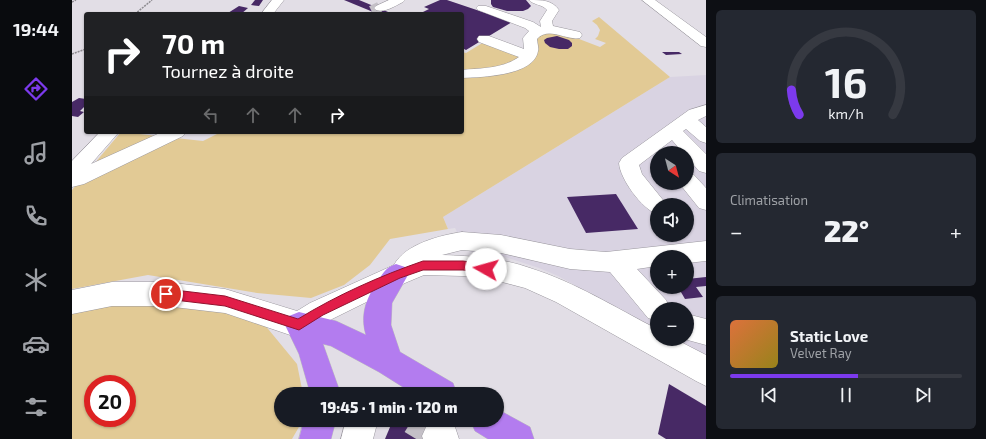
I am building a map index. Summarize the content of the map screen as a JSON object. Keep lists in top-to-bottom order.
{
  "north": "bottom right",
  "page": {
    "tabs": "19:44",
    "turn": ["70 m", "Tournez à droite"],
    "map_buttons": ["+", "−"],
    "tile": "Climatisation",
    "heat": ["−", "22°", "+"],
    "song": ["Static Love", "Velvet Ray"],
    "limit": "20",
    "trip": "19:45 · 1 min · 120 m",
    "gauge": ["16", "km/h"]
  }
}
